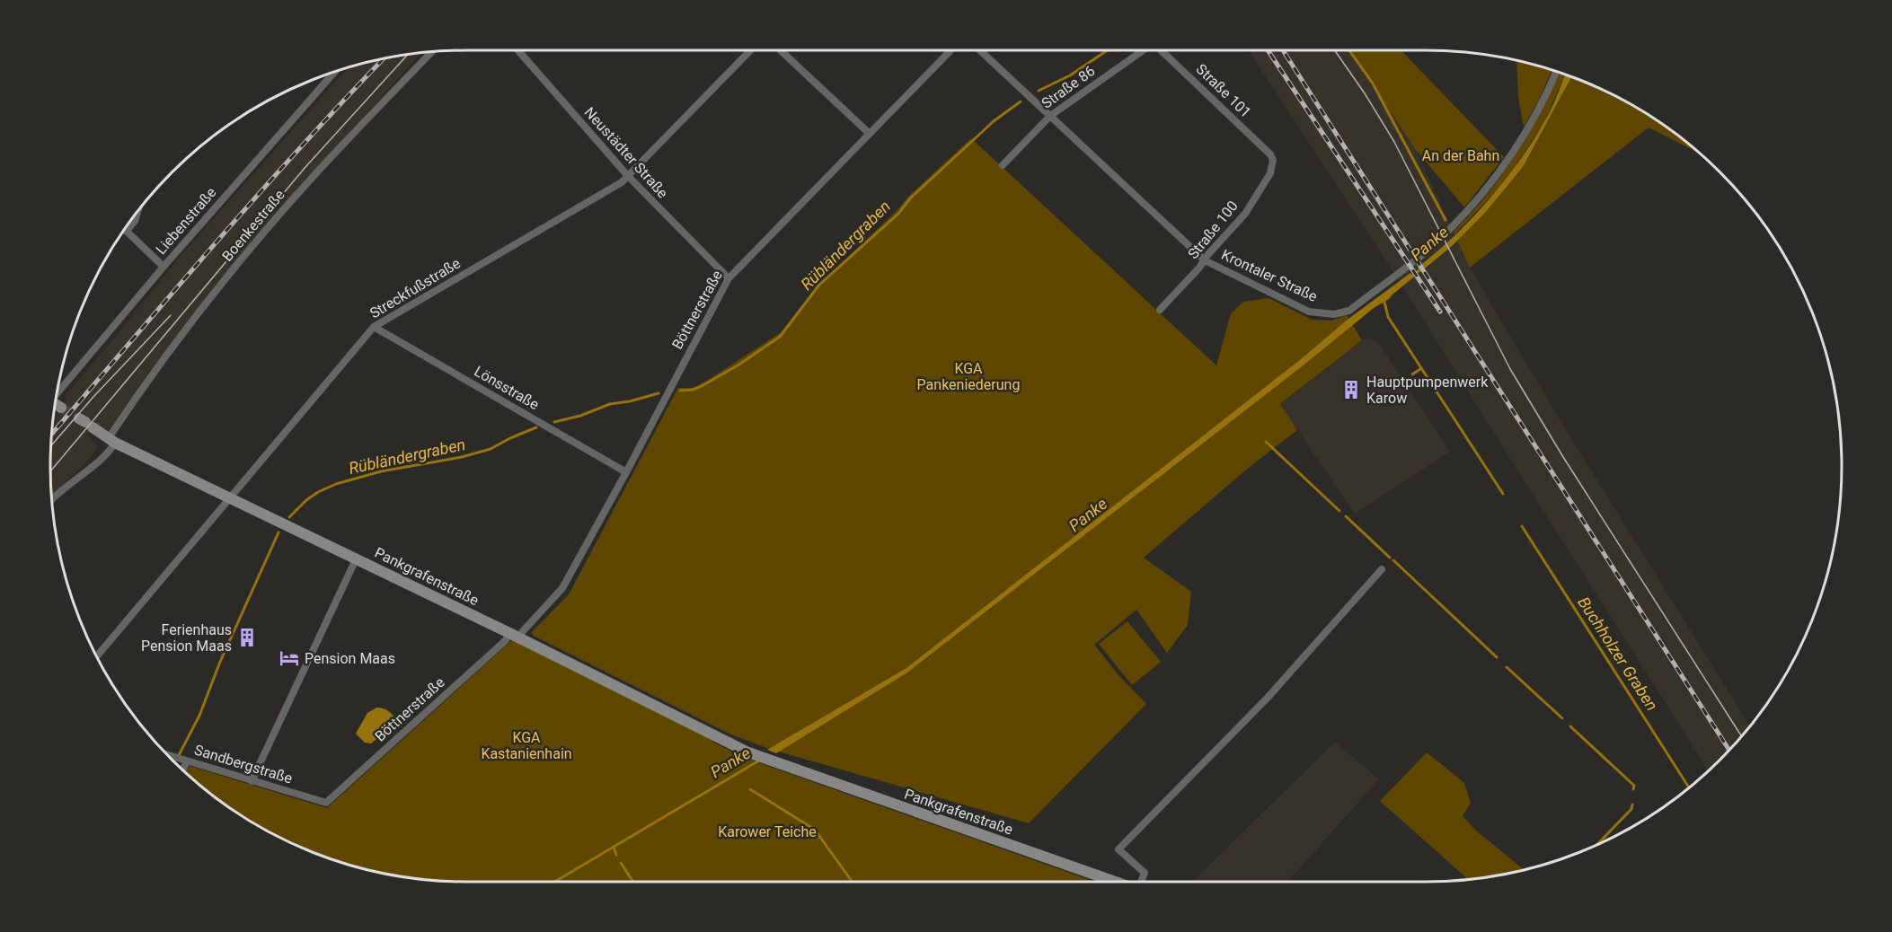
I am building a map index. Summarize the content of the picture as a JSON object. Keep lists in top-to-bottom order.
{
  "streets": {
    "main road": ["Pankgrafenstraße"],
    "street": [
      "Straße 86",
      "Straße 101",
      "Neustädter Straße",
      "Liebenstraße",
      "Boenkestraße",
      "Straße 100",
      "Krontaler Straße",
      "Streckfußstraße",
      "Böttnerstraße",
      "Lönsstraße",
      "Sandbergstraße"
    ]
  },
  "crossings": [
    ["Straße 86", "Krontaler Straße"],
    ["Straße 101", "Straße 100"],
    ["Neustädter Straße", "Streckfußstraße"],
    ["Neustädter Straße", "Böttnerstraße"],
    ["Boenkestraße", "Pankgrafenstraße"],
    ["Straße 100", "Krontaler Straße"],
    ["Streckfußstraße", "Lönsstraße"],
    ["Streckfußstraße", "Pankgrafenstraße"],
    ["Böttnerstraße", "Lönsstraße"],
    ["Böttnerstraße", "Pankgrafenstraße"],
    ["Böttnerstraße", "Sandbergstraße"]
  ],
  "water": ["Panke", "Rübländergraben", "Buchholzer Graben"],
  "parks": [
    "An der Bahn",
    "KGA Pankeniederung",
    "KGA Kastanienhain",
    "Karower Teiche"
  ],
  "places": {
    "building": ["Hauptpumpenwerk Karow", "Ferienhaus Pension Maas"],
    "hotel": ["Pension Maas"]
  }
}
